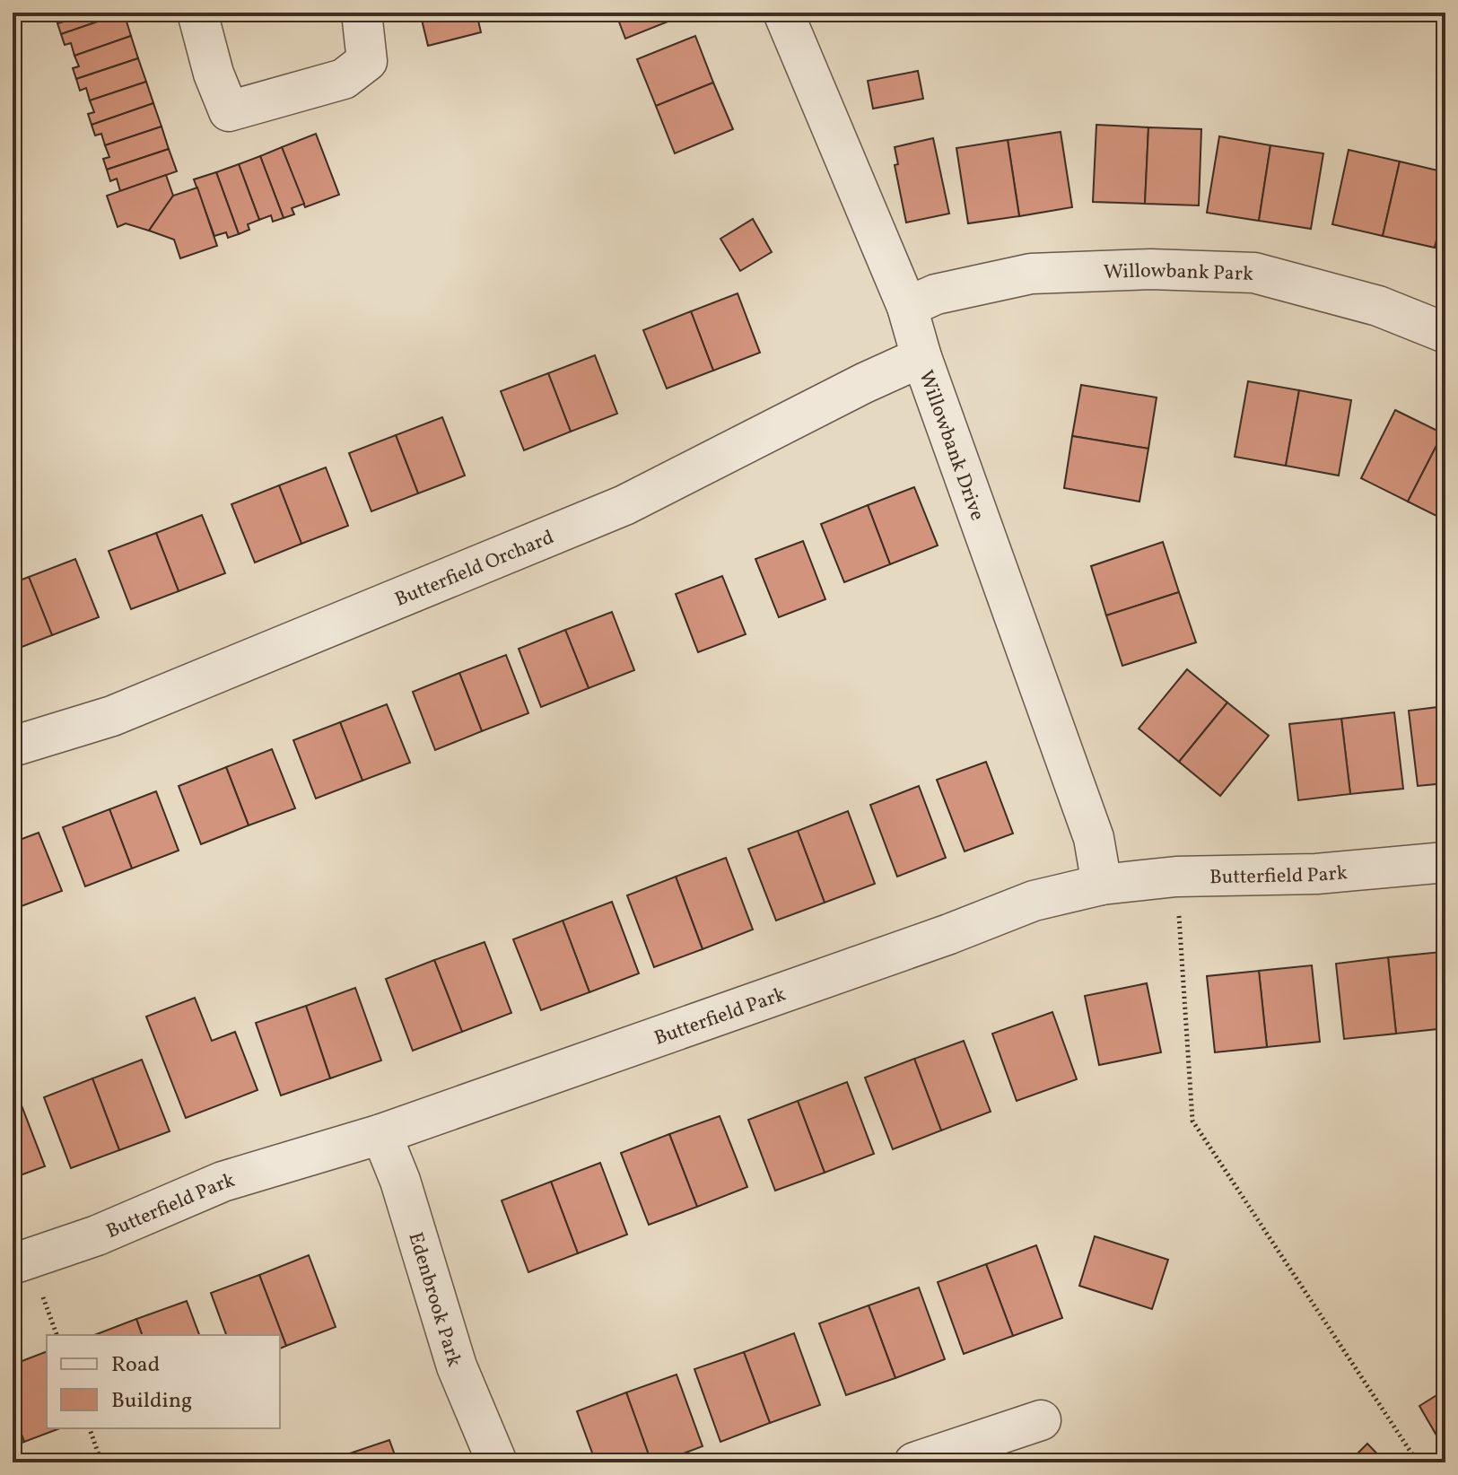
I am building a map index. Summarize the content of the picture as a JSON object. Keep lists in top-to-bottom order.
{
  "streets": {
    "street": [
      "Willowbank Park",
      "Willowbank Drive",
      "Butterfield Orchard",
      "Butterfield Park",
      "Edenbrook Park"
    ]
  },
  "crossings": [
    ["Willowbank Park", "Willowbank Drive"],
    ["Willowbank Drive", "Butterfield Orchard"],
    ["Willowbank Drive", "Butterfield Park"],
    ["Butterfield Park", "Edenbrook Park"]
  ],
  "legend": ["Road", "Building"]
}
